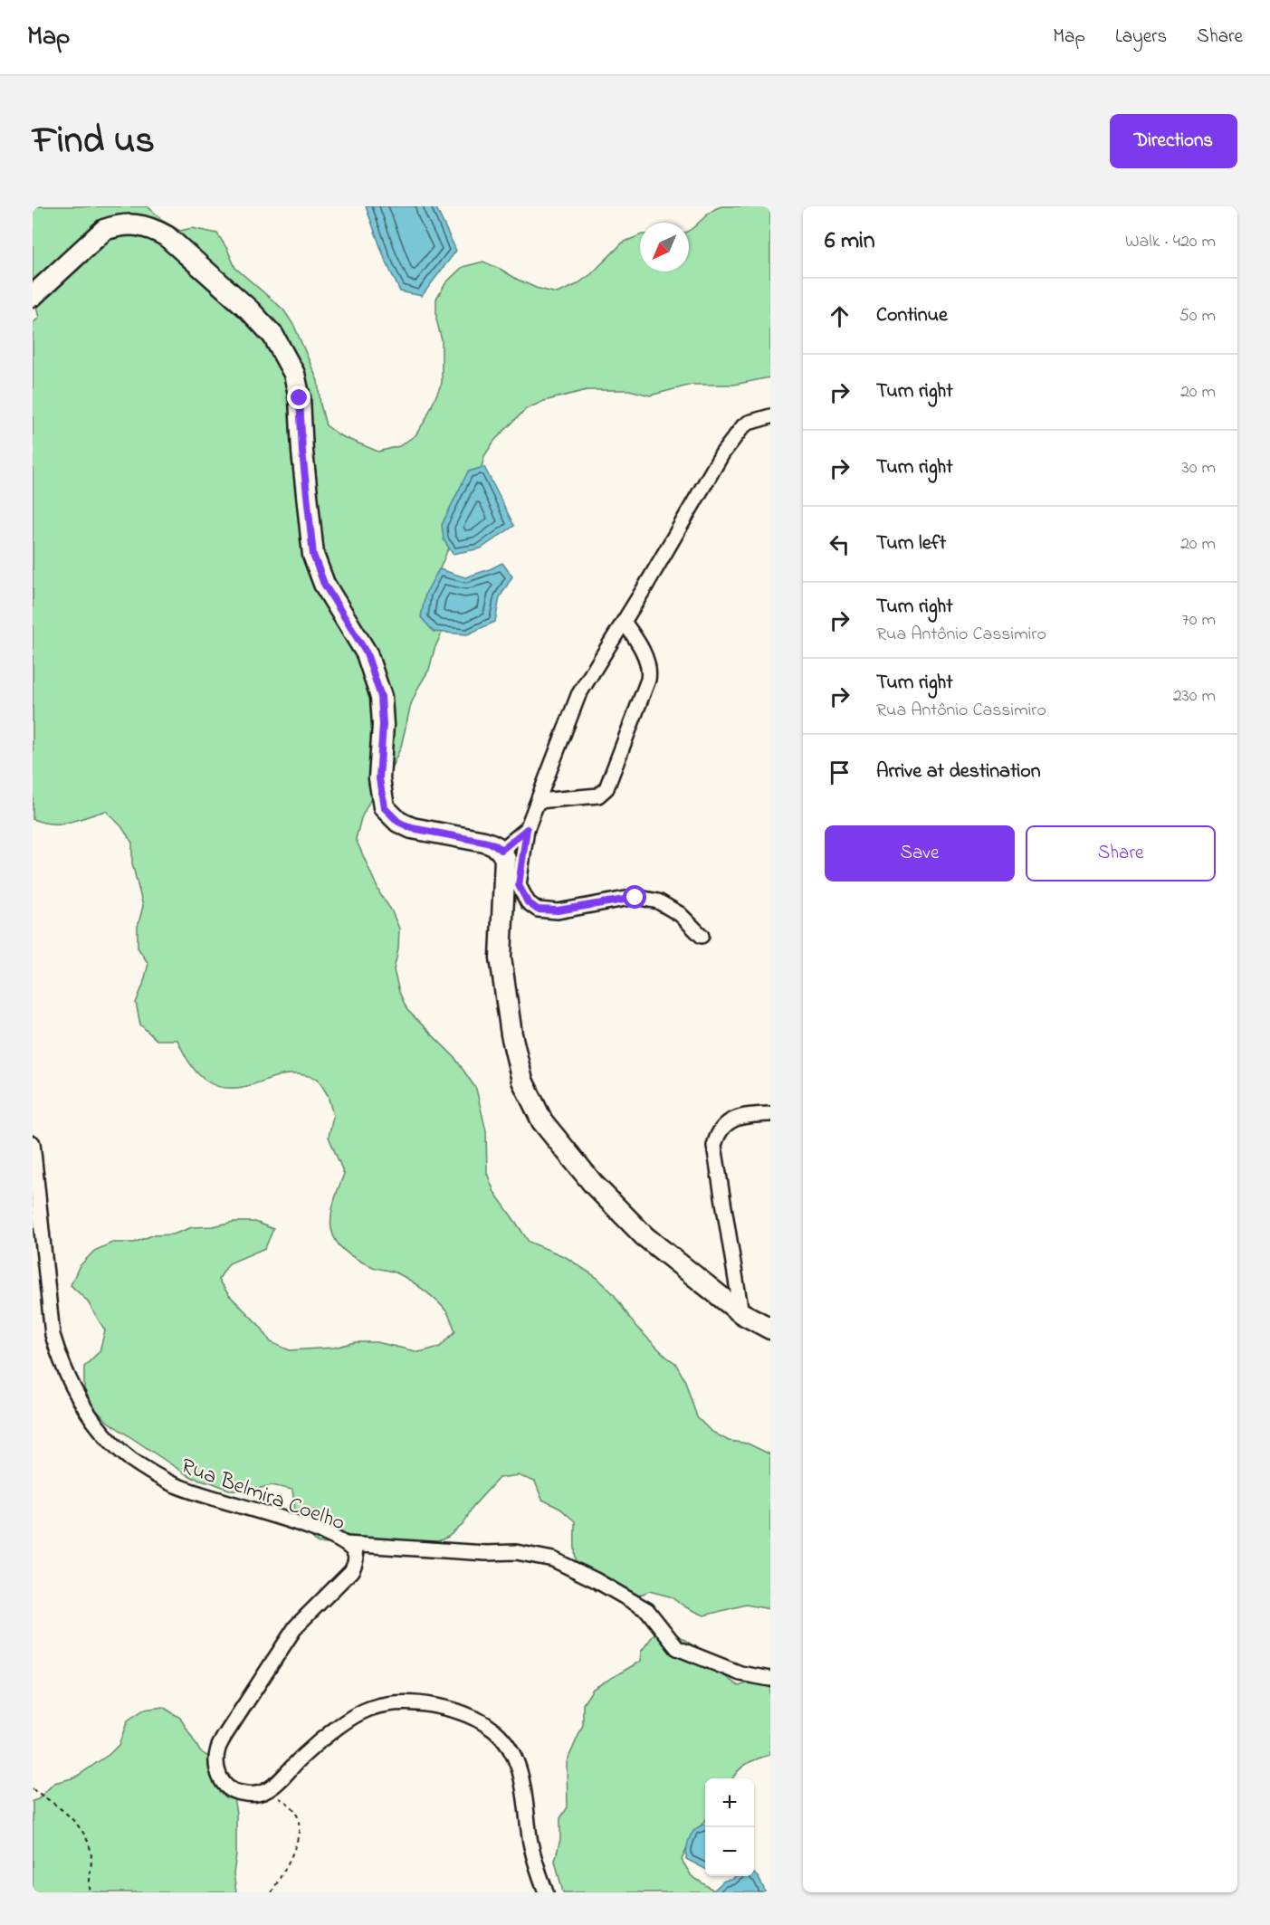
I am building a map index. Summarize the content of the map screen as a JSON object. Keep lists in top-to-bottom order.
{
  "streets": {
    "street": ["Rua Belmira Coelho"]
  },
  "north": "bottom left",
  "page": {
    "header": "Map",
    "nav": ["Map", "Layers", "Share"],
    "title": "Find us",
    "buttons": [
      "Directions",
      ["Save", "Share"]
    ],
    "heading": ["6 min", "Walk · 420 m"],
    "list": [
      ["Continue", "50 m"],
      ["Turn right", "20 m"],
      ["Turn right", "30 m"],
      ["Turn left", "20 m"],
      ["Turn right", "Rua Antônio Cassimiro", "70 m"],
      ["Turn right", "Rua Antônio Cassimiro", "230 m"],
      "Arrive at destination"
    ],
    "map_buttons": ["+", "−"]
  }
}
